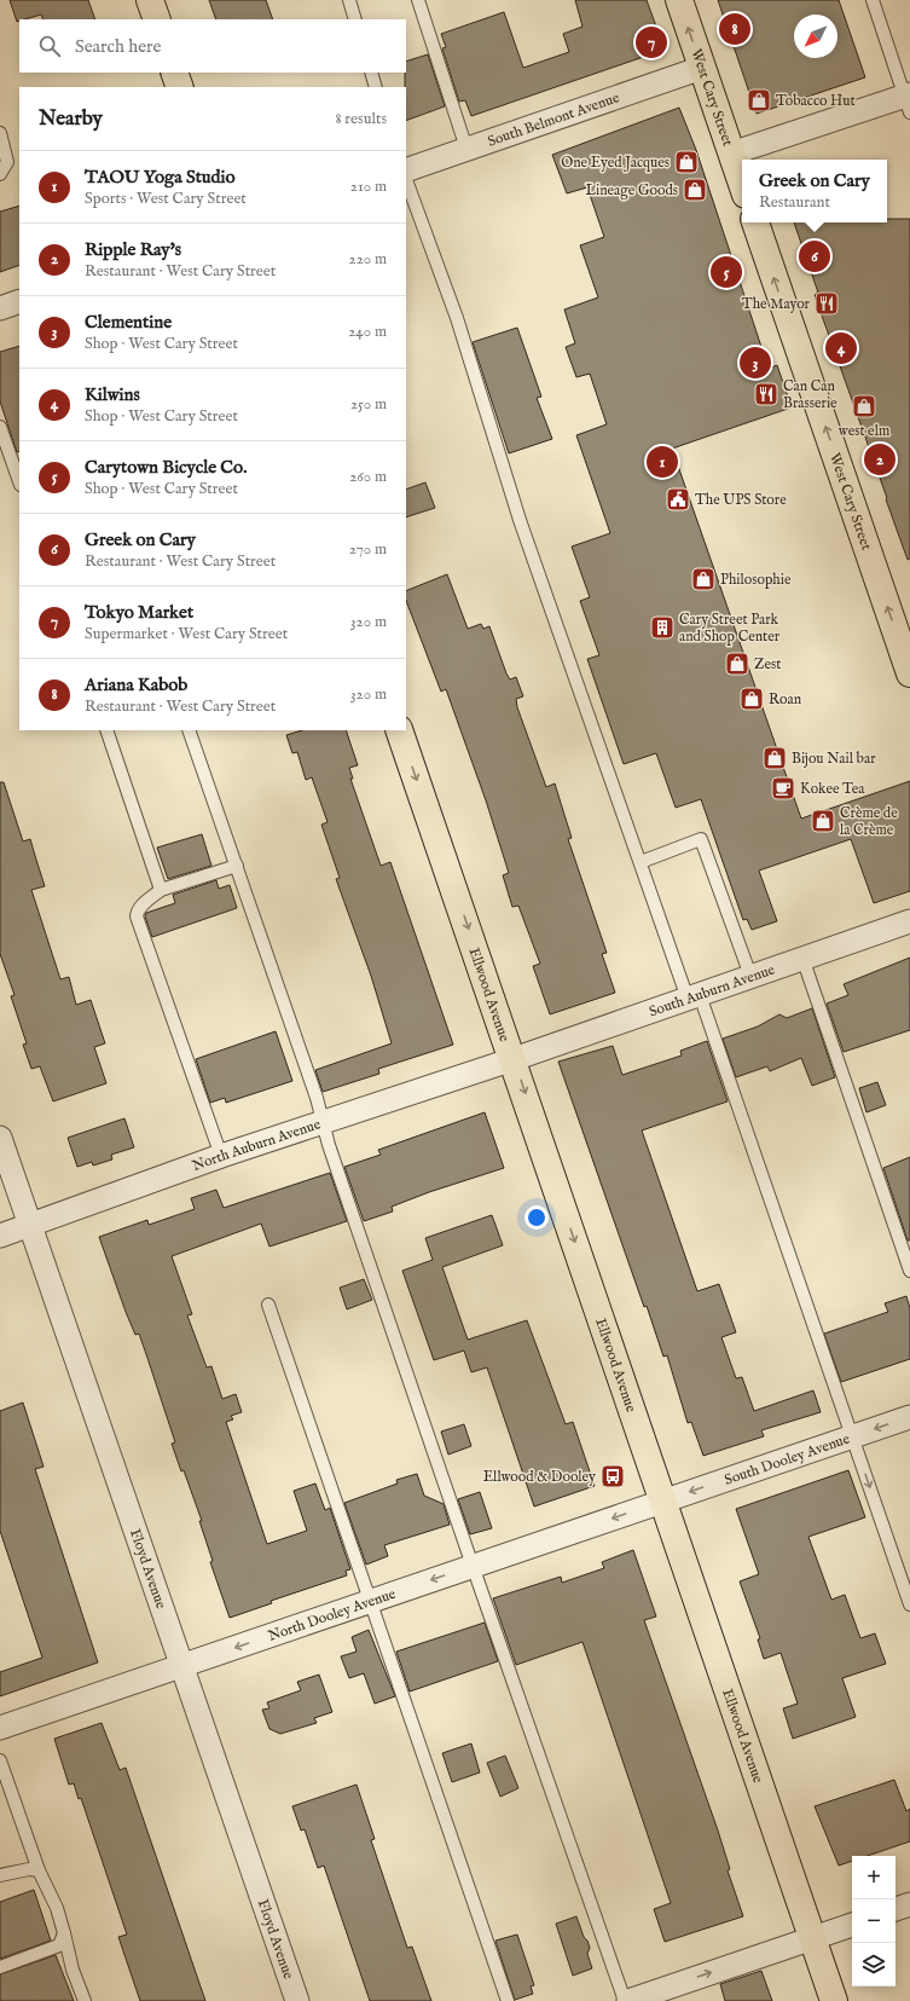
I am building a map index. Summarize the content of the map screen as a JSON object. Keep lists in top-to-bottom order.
{
  "streets": {
    "main road": ["West Cary Street", "Ellwood Avenue"],
    "street": [
      "South Belmont Avenue",
      "South Auburn Avenue",
      "North Auburn Avenue",
      "South Dooley Avenue",
      "Floyd Avenue",
      "North Dooley Avenue"
    ]
  },
  "crossings": [
    ["West Cary Street", "South Belmont Avenue"],
    ["South Auburn Avenue", "Ellwood Avenue"],
    ["South Auburn Avenue", "North Auburn Avenue"],
    ["Ellwood Avenue", "North Auburn Avenue"],
    ["Ellwood Avenue", "South Dooley Avenue"],
    ["Ellwood Avenue", "North Dooley Avenue"],
    ["North Auburn Avenue", "Floyd Avenue"],
    ["South Dooley Avenue", "North Dooley Avenue"],
    ["Floyd Avenue", "North Dooley Avenue"]
  ],
  "one_way": [
    "West Cary Street",
    "Ellwood Avenue",
    "South Dooley Avenue",
    "North Dooley Avenue"
  ],
  "places": {
    "shop": [
      "Tobacco Hut",
      "One Eyed Jacques",
      "Lineage Goods",
      "west elm",
      "Philosophie",
      "Zest",
      "Roan",
      "Bijou Nail bar",
      "Crème de la Crème"
    ],
    "restaurant": ["The Mayor", "Can Can Brasserie"],
    "public building": ["The UPS Store"],
    "building": ["Cary Street Park and Shop Center"],
    "cafe": ["Kokee Tea"],
    "bus stop": ["Ellwood & Dooley"]
  },
  "north": "bottom left",
  "page": {
    "pins": [
      "8",
      "7",
      "6",
      "5",
      "4",
      "3",
      "2",
      "1"
    ],
    "search": "Search here",
    "heading": ["Nearby", "8 results"],
    "list": [
      {
        "mark": "1",
        "name": "TAOU Yoga Studio",
        "note": "Sports · West Cary Street",
        "value": "210 m"
      },
      {
        "mark": "2",
        "name": "Ripple Ray's",
        "note": "Restaurant · West Cary Street",
        "value": "220 m"
      },
      {
        "mark": "3",
        "name": "Clementine",
        "note": "Shop · West Cary Street",
        "value": "240 m"
      },
      {
        "mark": "4",
        "name": "Kilwins",
        "note": "Shop · West Cary Street",
        "value": "250 m"
      },
      {
        "mark": "5",
        "name": "Carytown Bicycle Co.",
        "note": "Shop · West Cary Street",
        "value": "260 m"
      },
      {
        "mark": "6",
        "name": "Greek on Cary",
        "note": "Restaurant · West Cary Street",
        "value": "270 m"
      },
      {
        "mark": "7",
        "name": "Tokyo Market",
        "note": "Supermarket · West Cary Street",
        "value": "320 m"
      },
      {
        "mark": "8",
        "name": "Ariana Kabob",
        "note": "Restaurant · West Cary Street",
        "value": "320 m"
      }
    ],
    "popup": ["Greek on Cary", "Restaurant"],
    "map_buttons": ["+", "−"]
  }
}
